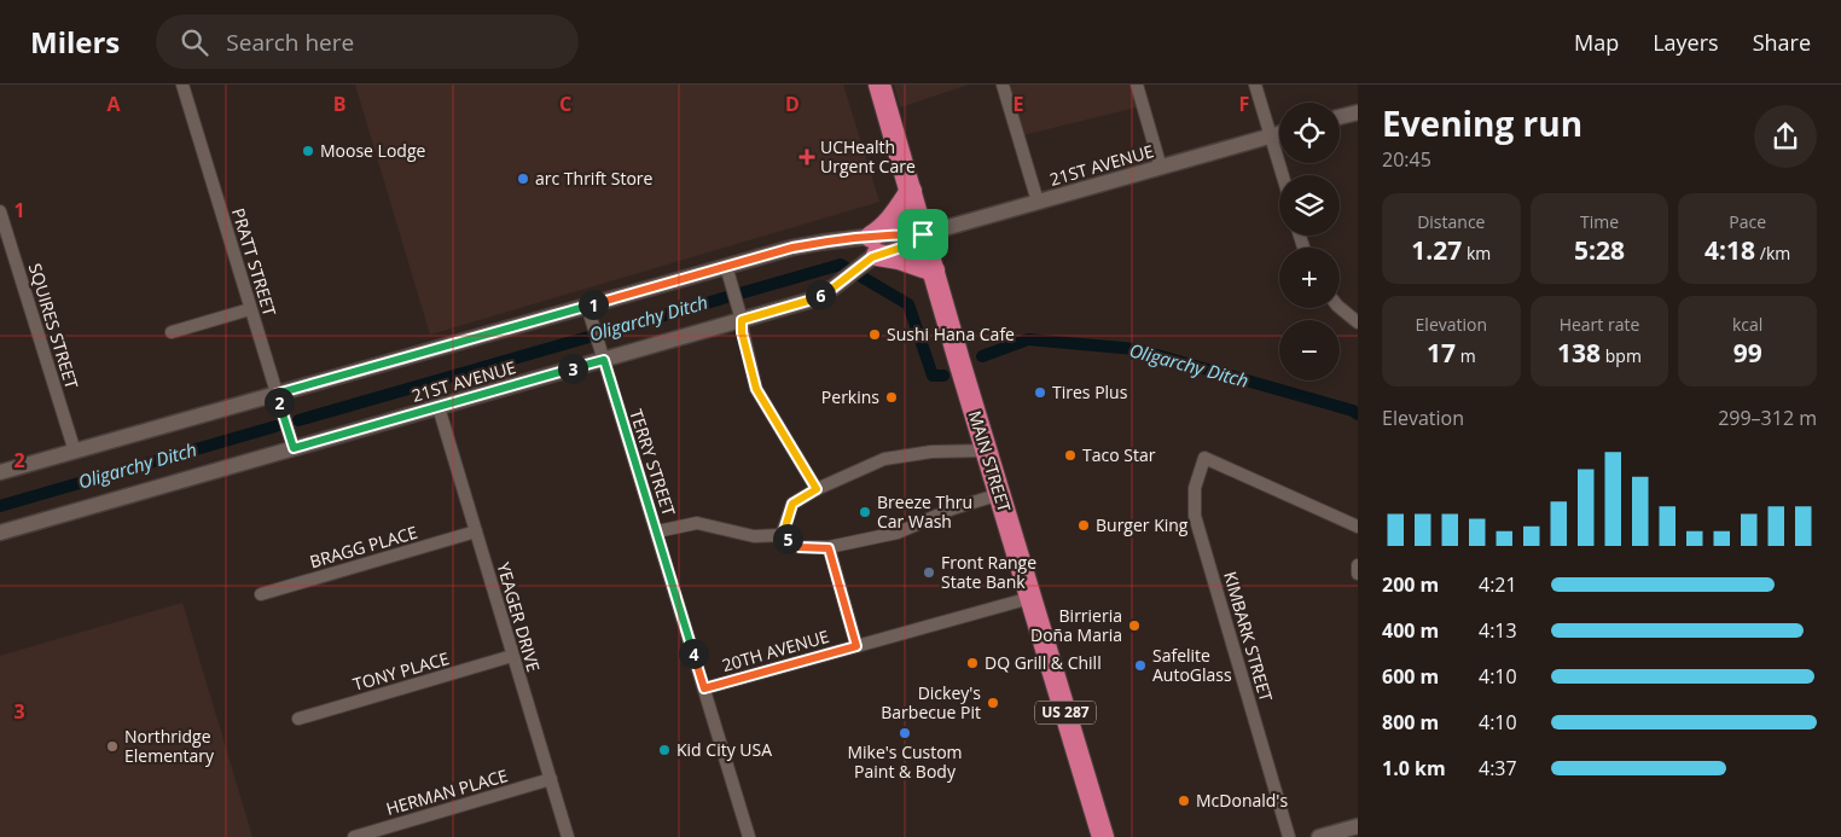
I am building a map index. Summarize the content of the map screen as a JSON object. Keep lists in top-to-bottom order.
{
  "streets": {
    "highway": ["MAIN STREET", "US 287"],
    "street": [
      "21ST AVENUE",
      "PRATT STREET",
      "SQUIRES STREET",
      "TERRY STREET",
      "BRAGG PLACE",
      "YEAGER DRIVE",
      "KIMBARK STREET",
      "20TH AVENUE",
      "TONY PLACE",
      "HERMAN PLACE"
    ]
  },
  "crossings": [
    ["21ST AVENUE", "PRATT STREET"],
    ["21ST AVENUE", "SQUIRES STREET"],
    ["21ST AVENUE", "MAIN STREET"],
    ["21ST AVENUE", "TERRY STREET"],
    ["21ST AVENUE", "YEAGER DRIVE"],
    ["MAIN STREET", "20TH AVENUE"],
    ["TERRY STREET", "20TH AVENUE"],
    ["BRAGG PLACE", "YEAGER DRIVE"],
    ["YEAGER DRIVE", "TONY PLACE"],
    ["YEAGER DRIVE", "HERMAN PLACE"]
  ],
  "water": ["Oligarchy Ditch"],
  "places": {
    "other": [
      "Moose Lodge",
      "arc Thrift Store",
      "Sushi Hana Cafe",
      "Tires Plus",
      "Perkins",
      "Taco Star",
      "Breeze Thru Car Wash",
      "Burger King",
      "Front Range State Bank",
      "Birrieria Doña Maria",
      "DQ Grill & Chill",
      "Safelite AutoGlass",
      "Dickey's Barbecue Pit",
      "Mike's Custom Paint & Body",
      "Northridge Elementary",
      "Kid City USA",
      "McDonald's"
    ],
    "health": ["UCHealth Urgent Care"]
  },
  "page": {
    "header": "Milers",
    "search": "Search here",
    "nav": ["Map", "Layers", "Share"],
    "heading": ["Evening run", "20:45"],
    "map_buttons": ["+", "−"],
    "stats": [
      ["Distance", "1.27 km"],
      ["Time", "5:28"],
      ["Pace", "4:18 /km"],
      ["Elevation", "17 m"],
      ["Heart rate", "138 bpm"],
      ["kcal", "99"]
    ],
    "pins": [
      "6",
      "1",
      "3",
      "2",
      "5",
      "4"
    ],
    "chart": ["Elevation", "299–312 m"],
    "list": [
      {
        "name": "200 m",
        "note": "4:21"
      },
      {
        "name": "400 m",
        "note": "4:13"
      },
      {
        "name": "600 m",
        "note": "4:10"
      },
      {
        "name": "800 m",
        "note": "4:10"
      },
      {
        "name": "1.0 km",
        "note": "4:37"
      }
    ]
  },
  "grid": {
    "columns": [
      "A",
      "B",
      "C",
      "D",
      "E",
      "F"
    ],
    "rows": ["1", "2", "3"]
  }
}
